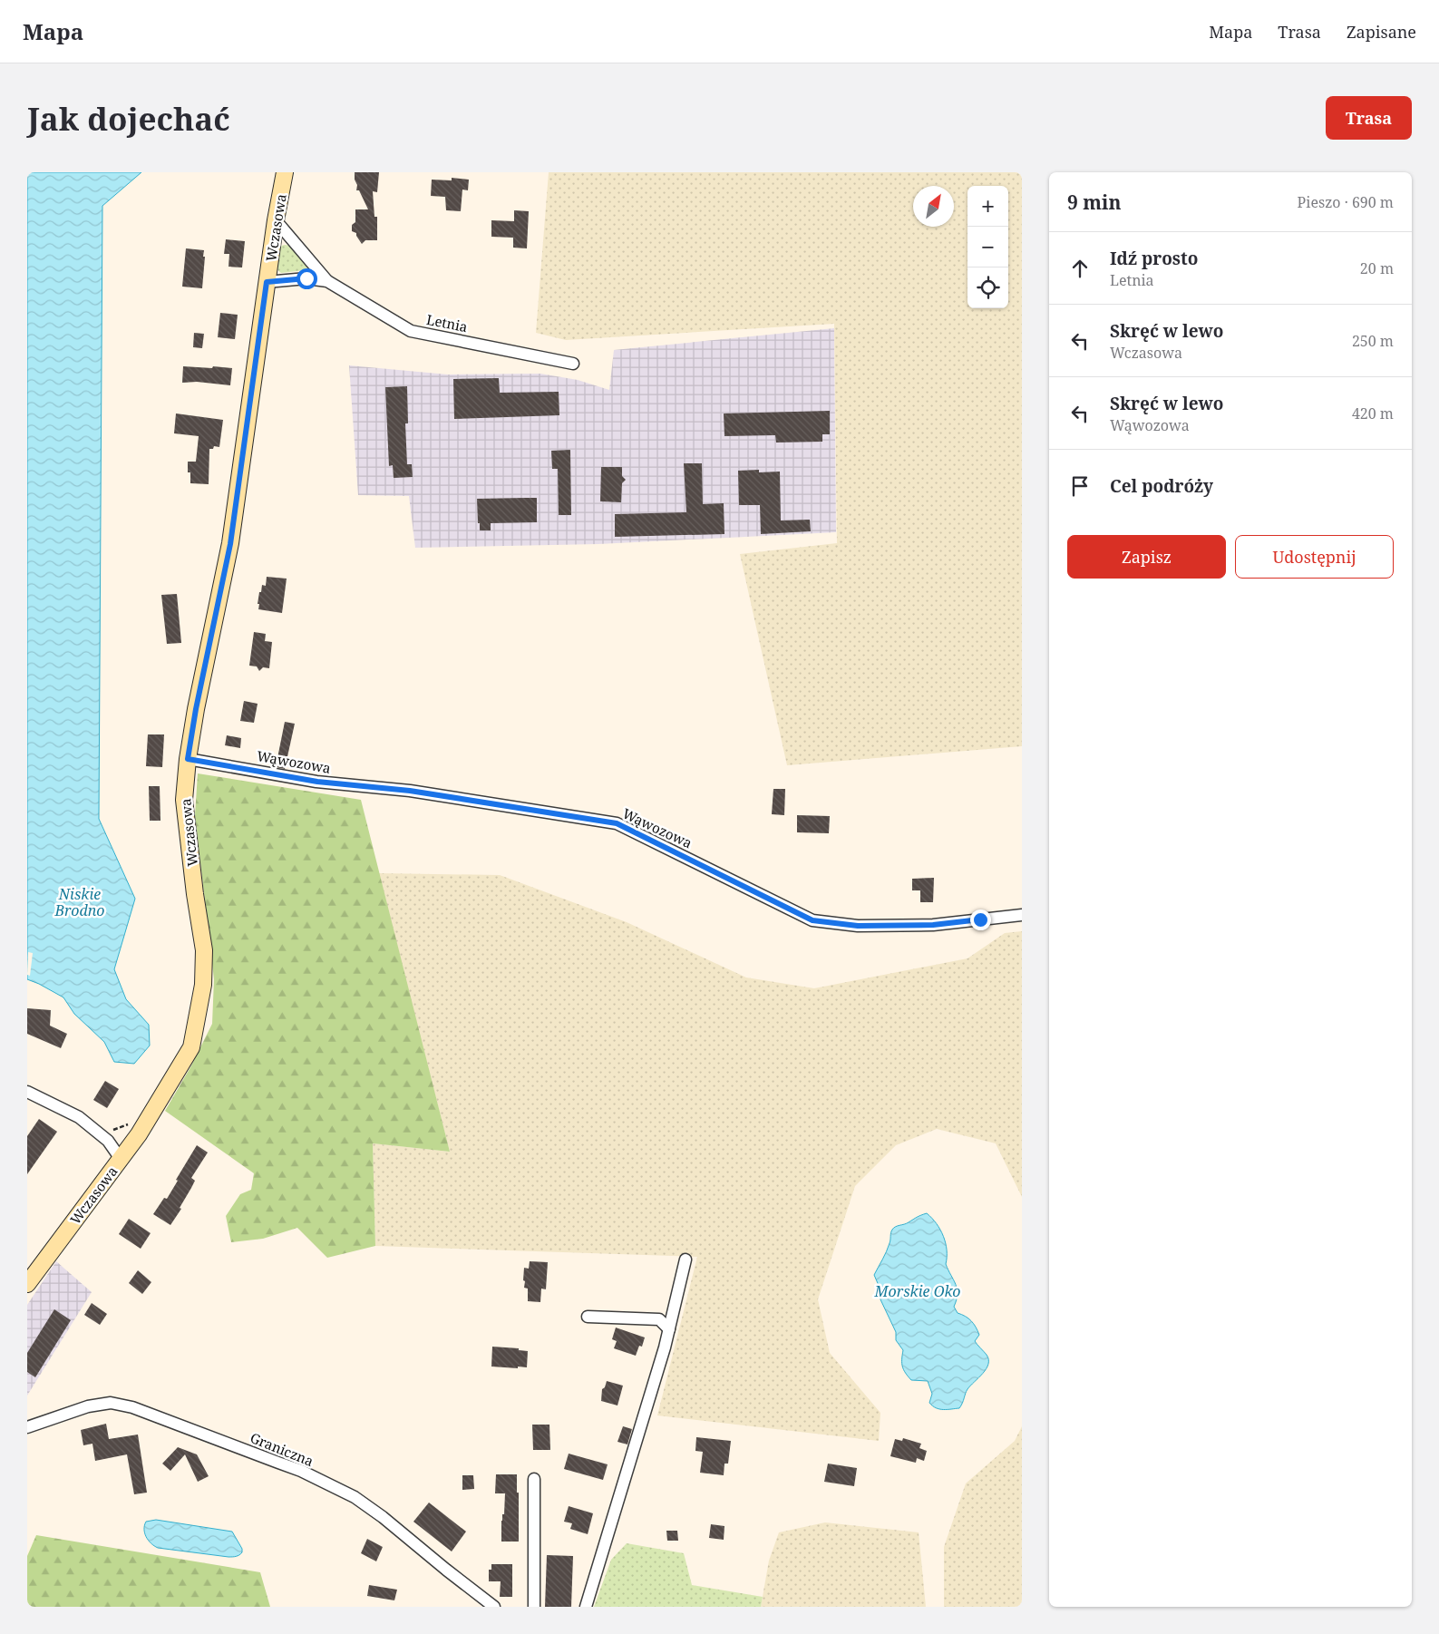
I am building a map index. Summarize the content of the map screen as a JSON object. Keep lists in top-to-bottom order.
{
  "streets": {
    "street": [
      "Wczasowa",
      "Letnia",
      "Wąwozowa",
      "Graniczna"
    ]
  },
  "crossings": [
    ["Wczasowa", "Letnia"],
    ["Wczasowa", "Wąwozowa"]
  ],
  "water": ["Niskie Brodno", "Morskie Oko"],
  "north": "top right",
  "page": {
    "header": "Mapa",
    "nav": ["Mapa", "Trasa", "Zapisane"],
    "buttons": [
      "Trasa",
      ["Zapisz", "Udostępnij"]
    ],
    "title": "Jak dojechać",
    "heading": ["9 min", "Pieszo · 690 m"],
    "map_buttons": ["+", "−"],
    "list": [
      ["Idź prosto", "Letnia", "20 m"],
      ["Skręć w lewo", "Wczasowa", "250 m"],
      ["Skręć w lewo", "Wąwozowa", "420 m"],
      "Cel podróży"
    ]
  }
}
